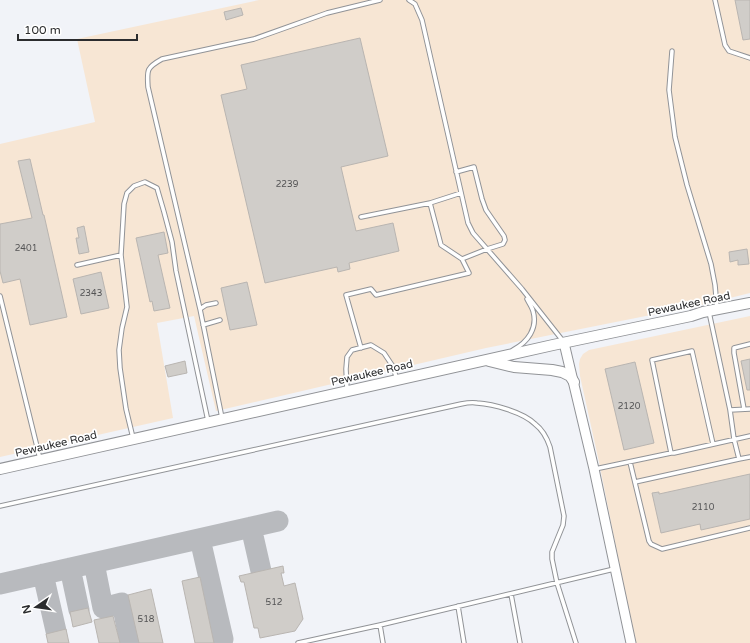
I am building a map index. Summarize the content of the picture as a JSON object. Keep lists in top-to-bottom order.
{
  "streets": {
    "main road": ["Pewaukee Road"]
  },
  "house_numbers": [
    "2239",
    "2401",
    "2343",
    "2120",
    "2110",
    "512",
    "518"
  ],
  "scale_bar": "100 m",
  "north": "left"
}
